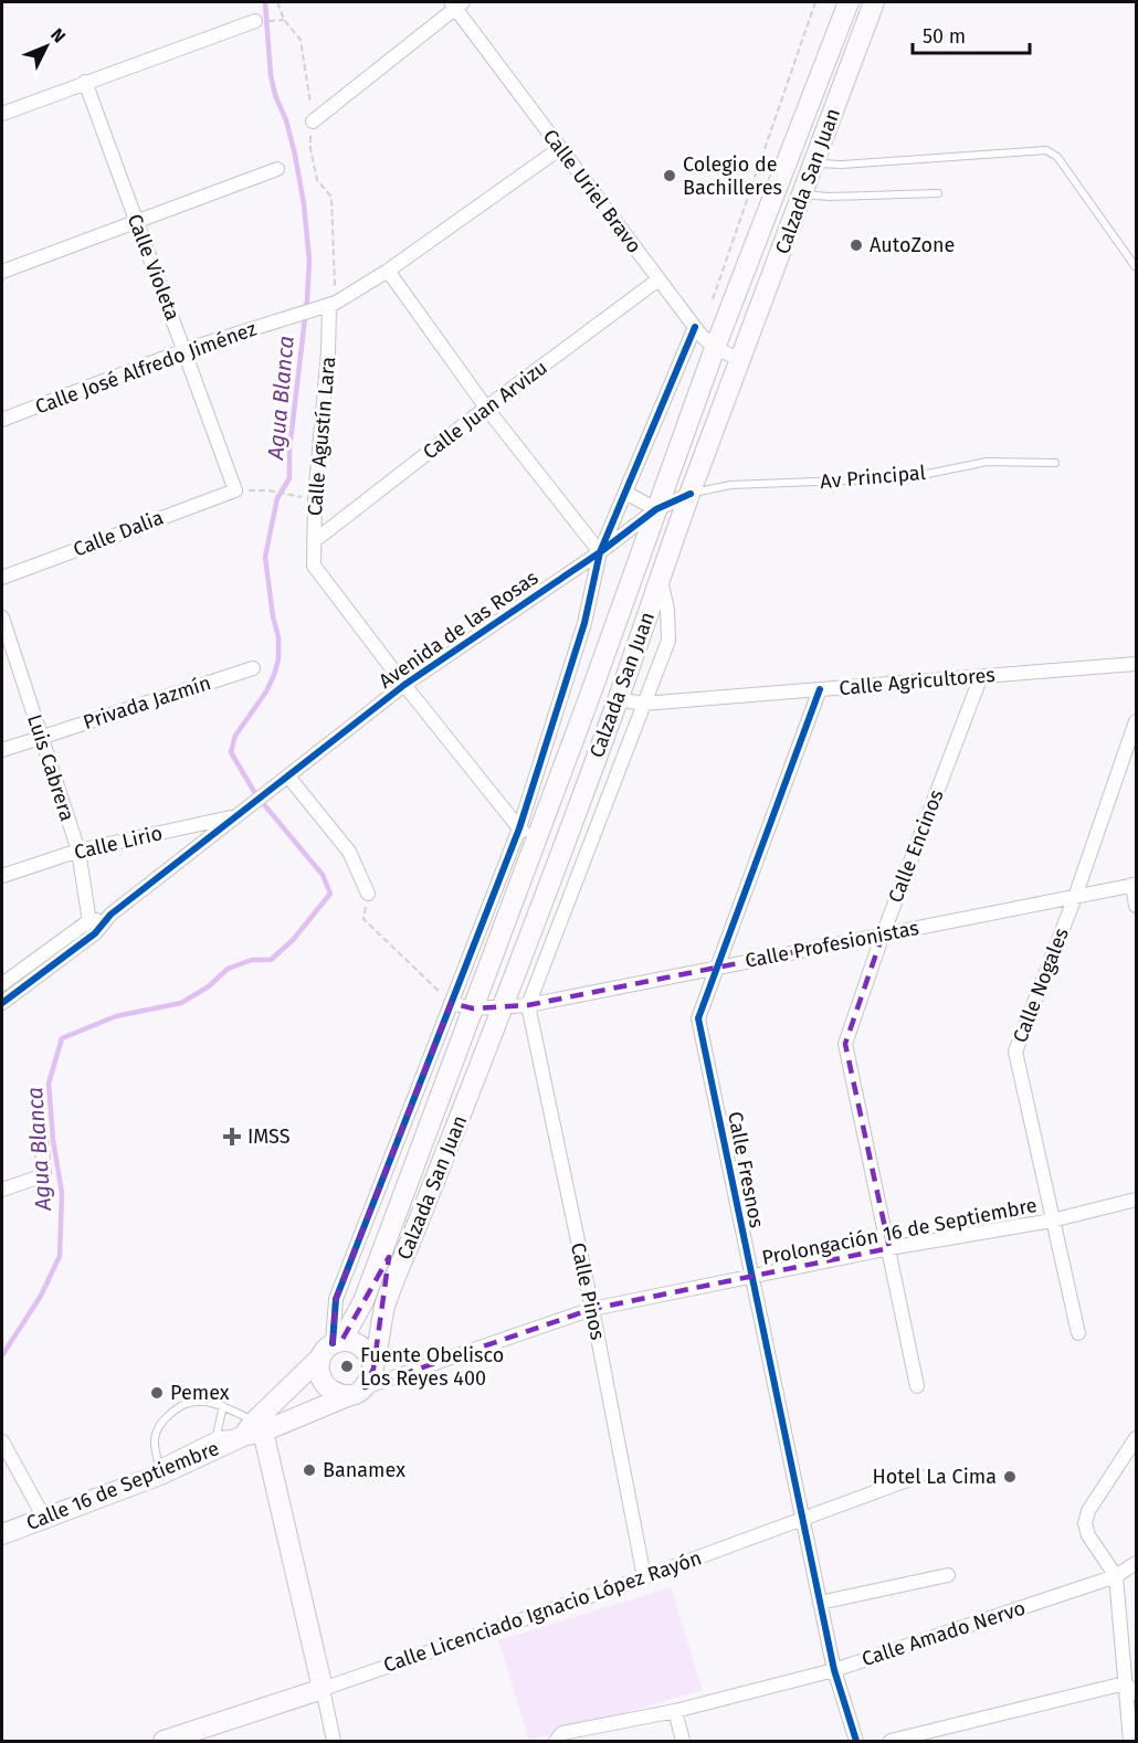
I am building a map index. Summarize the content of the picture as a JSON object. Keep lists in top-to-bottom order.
{
  "streets": {
    "main road": ["Calzada San Juan", "Calle 16 de Septiembre", "Calle Licenciado Ignacio López Rayón"],
    "street": [
      "Calle Uriel Bravo",
      "Calle Violeta",
      "Calle José Alfredo Jiménez",
      "Calle Juan Arvizu",
      "Calle Agustín Lara",
      "Calle Dalia",
      "Avenida de las Rosas",
      "Calle Agricultores",
      "Privada Jazmín",
      "Luis Cabrera",
      "Calle Lirio",
      "Calle Encinos",
      "Calle Profesionistas",
      "Calle Nogales",
      "Calle Fresnos",
      "Prolongación 16 de Septiembre",
      "Calle Pinos",
      "Calle Amado Nervo"
    ],
    "lane": ["Av Principal"]
  },
  "crossings": [
    ["Calzada San Juan", "Calle Uriel Bravo"],
    ["Calzada San Juan", "Av Principal"],
    ["Calzada San Juan", "Avenida de las Rosas"],
    ["Calzada San Juan", "Calle Agricultores"],
    ["Calzada San Juan", "Calle Profesionistas"],
    ["Calzada San Juan", "Prolongación 16 de Septiembre"],
    ["Calzada San Juan", "Calle 16 de Septiembre"],
    ["Calle Uriel Bravo", "Calle José Alfredo Jiménez"],
    ["Calle Uriel Bravo", "Calle Juan Arvizu"],
    ["Calle Violeta", "Calle José Alfredo Jiménez"],
    ["Calle Violeta", "Calle Dalia"],
    ["Calle José Alfredo Jiménez", "Calle Agustín Lara"],
    ["Calle Juan Arvizu", "Calle Agustín Lara"],
    ["Calle Agustín Lara", "Avenida de las Rosas"],
    ["Av Principal", "Avenida de las Rosas"],
    ["Avenida de las Rosas", "Calle Lirio"],
    ["Calle Agricultores", "Calle Encinos"],
    ["Calle Agricultores", "Calle Fresnos"],
    ["Privada Jazmín", "Luis Cabrera"],
    ["Luis Cabrera", "Calle Lirio"],
    ["Calle Encinos", "Calle Profesionistas"],
    ["Calle Encinos", "Prolongación 16 de Septiembre"],
    ["Calle Profesionistas", "Calle Nogales"],
    ["Calle Profesionistas", "Calle Fresnos"],
    ["Calle Profesionistas", "Calle Pinos"],
    ["Calle Nogales", "Prolongación 16 de Septiembre"],
    ["Calle Fresnos", "Prolongación 16 de Septiembre"],
    ["Calle Fresnos", "Calle Licenciado Ignacio López Rayón"],
    ["Calle Fresnos", "Calle Amado Nervo"],
    ["Prolongación 16 de Septiembre", "Calle Pinos"],
    ["Prolongación 16 de Septiembre", "Calle 16 de Septiembre"],
    ["Calle Pinos", "Calle Licenciado Ignacio López Rayón"]
  ],
  "water": ["Agua Blanca"],
  "places": {
    "other": [
      "Colegio de Bachilleres",
      "AutoZone",
      "Fuente Obelisco Los Reyes 400",
      "Pemex",
      "Banamex",
      "Hotel La Cima"
    ],
    "health": ["IMSS"]
  },
  "scale_bar": "50 m",
  "north": "top right"
}
